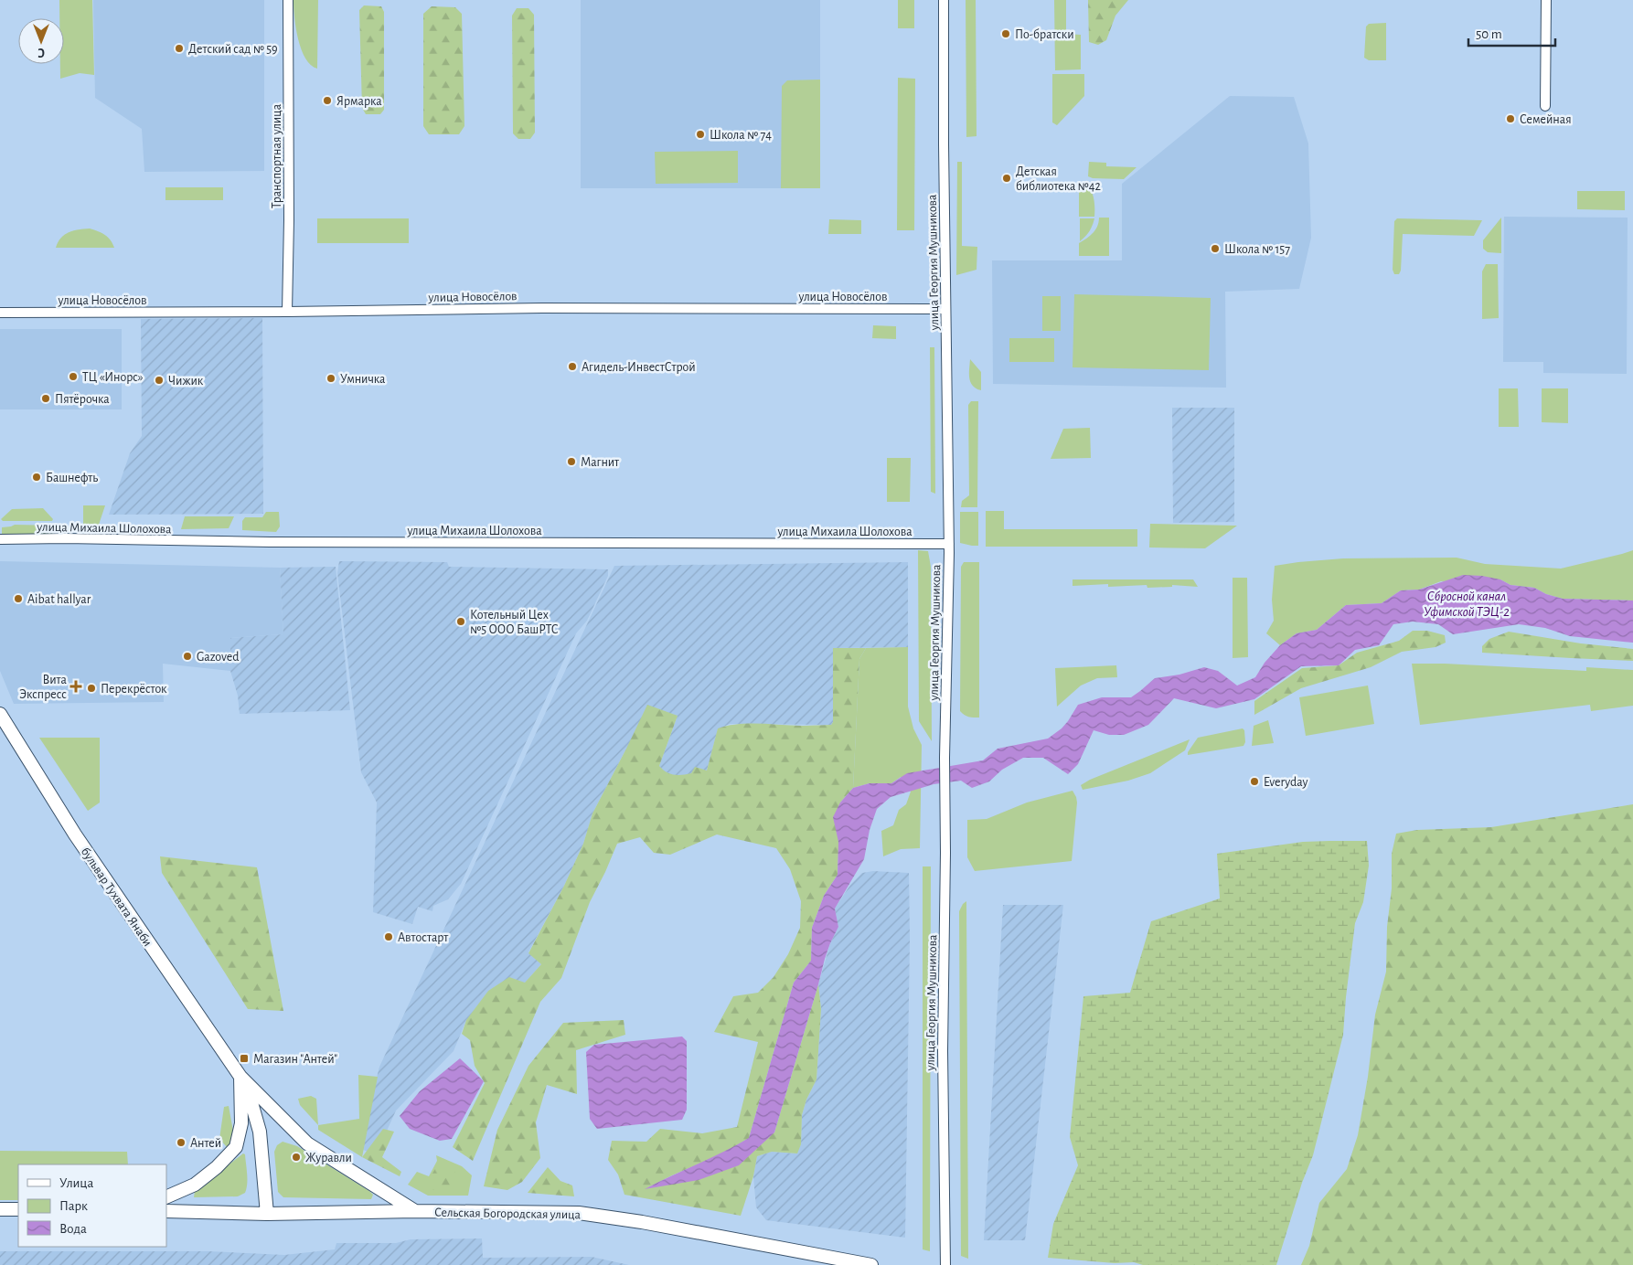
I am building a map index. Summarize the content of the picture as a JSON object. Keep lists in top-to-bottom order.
{
  "streets": {
    "main road": ["бульвар Тухвата Янаби", "Сельская Богородская улица"],
    "street": [
      "Транспортная улица",
      "улица Георгия Мушникова",
      "улица Новосёлов",
      "улица Михаила Шолохова"
    ]
  },
  "crossings": [
    ["Транспортная улица", "улица Новосёлов"],
    ["улица Георгия Мушникова", "улица Новосёлов"],
    ["улица Георгия Мушникова", "улица Михаила Шолохова"],
    ["бульвар Тухвата Янаби", "Сельская Богородская улица"]
  ],
  "water": ["Сбросной канал Уфимской ТЭЦ-2"],
  "places": {
    "other": [
      "По-братски",
      "Детский сад № 59",
      "Ярмарка",
      "Семейная",
      "Школа № 74",
      "Детская библиотека №42",
      "Школа № 157",
      "Агидель-ИнвестСтрой",
      "ТЦ «Инорс»",
      "Умничка",
      "Чижик",
      "Пятёрочка",
      "Магнит",
      "Башнефть",
      "Aibat hallyar",
      "Котельный Цех №5 ООО БашРТС",
      "Gazoved",
      "Перекрёсток",
      "Everyday",
      "Автостарт",
      "Антей",
      "Журавли"
    ],
    "health": ["Вита Экспресс"],
    "transit": ["Магазин \"Антей\""]
  },
  "legend": ["Улица", "Парк", "Вода"],
  "scale_bar": "50 m",
  "north": "bottom"
}
